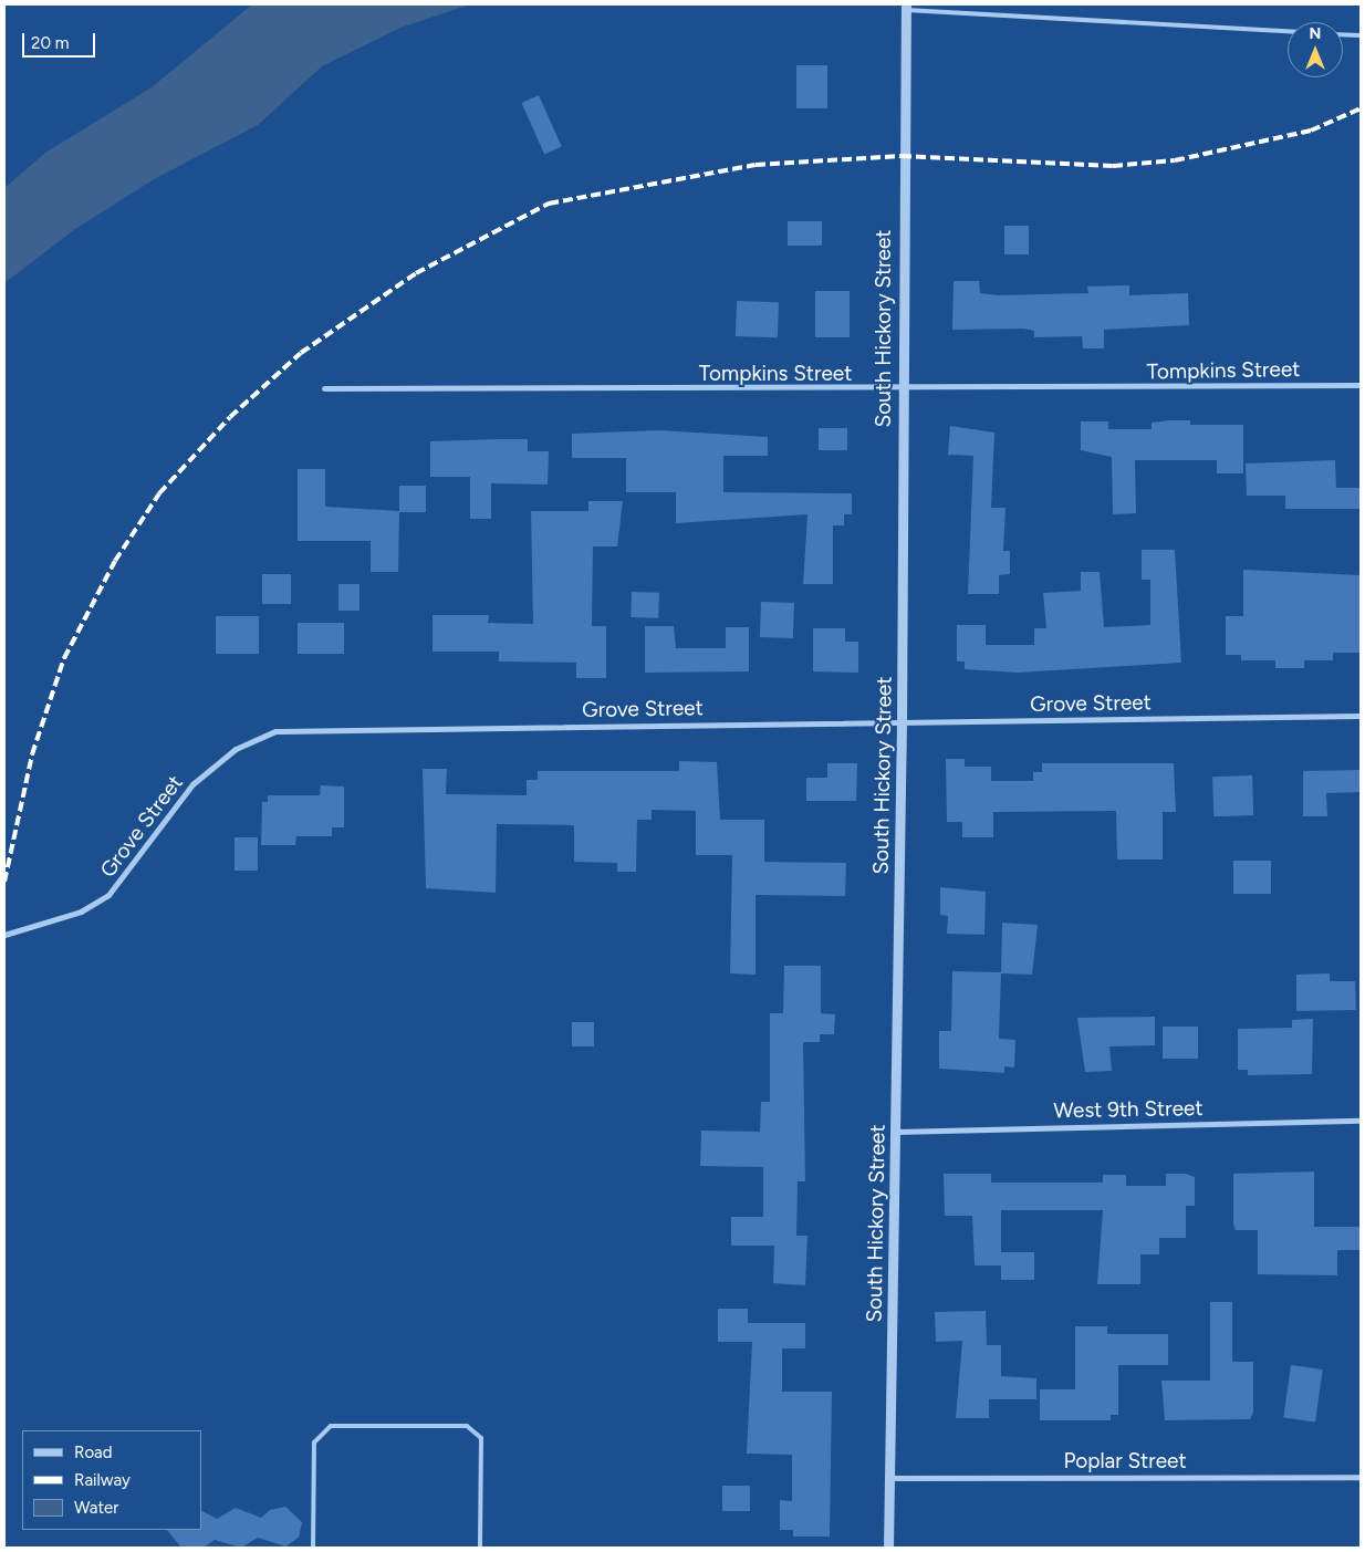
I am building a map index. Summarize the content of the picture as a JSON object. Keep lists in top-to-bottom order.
{
  "streets": {
    "street": [
      "South Hickory Street",
      "Tompkins Street",
      "Grove Street",
      "West 9th Street",
      "Poplar Street"
    ]
  },
  "crossings": [
    ["South Hickory Street", "Tompkins Street"],
    ["South Hickory Street", "Grove Street"],
    ["South Hickory Street", "West 9th Street"],
    ["South Hickory Street", "Poplar Street"]
  ],
  "legend": ["Road", "Railway", "Water"],
  "scale_bar": "20 m",
  "north": "top"
}
